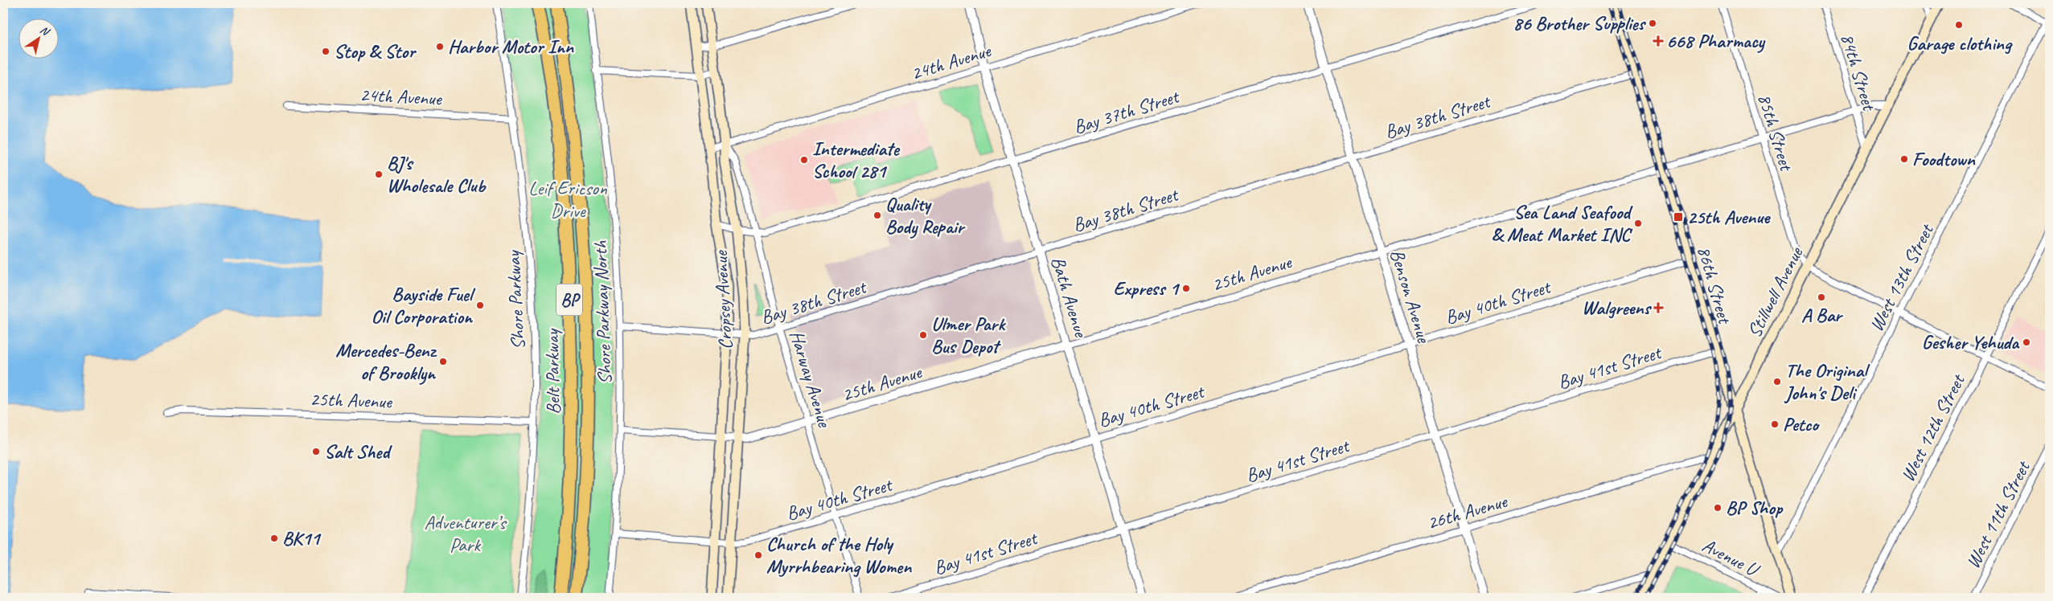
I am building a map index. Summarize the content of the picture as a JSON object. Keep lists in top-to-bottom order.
{
  "streets": {
    "highway": ["BP", "Belt Parkway"],
    "main road": ["86th Street", "Stillwell Avenue", "Cropsey Avenue"],
    "street": [
      "24th Avenue",
      "84th Street",
      "Bay 37th Street",
      "Bay 38th Street",
      "85th Street",
      "25th Avenue",
      "West 13th Street",
      "Benson Avenue",
      "Bath Avenue",
      "Shore Parkway",
      "Bay 40th Street",
      "Shore Parkway North",
      "Bay 41st Street",
      "Harway Avenue",
      "West 12th Street",
      "26th Avenue",
      "West 11th Street",
      "Avenue U"
    ]
  },
  "crossings": [
    ["24th Avenue", "Bath Avenue"],
    ["24th Avenue", "Shore Parkway"],
    ["24th Avenue", "Cropsey Avenue"],
    ["24th Avenue", "Harway Avenue"],
    ["84th Street", "25th Avenue"],
    ["84th Street", "Stillwell Avenue"],
    ["Bay 37th Street", "Benson Avenue"],
    ["Bay 37th Street", "Bath Avenue"],
    ["Bay 37th Street", "Cropsey Avenue"],
    ["Bay 37th Street", "Harway Avenue"],
    ["Bay 38th Street", "86th Street"],
    ["Bay 38th Street", "Benson Avenue"],
    ["Bay 38th Street", "Bath Avenue"],
    ["Bay 38th Street", "Cropsey Avenue"],
    ["Bay 38th Street", "Shore Parkway North"],
    ["Bay 38th Street", "Harway Avenue"],
    ["85th Street", "25th Avenue"],
    ["85th Street", "Stillwell Avenue"],
    ["25th Avenue", "86th Street"],
    ["25th Avenue", "Stillwell Avenue"],
    ["25th Avenue", "Benson Avenue"],
    ["25th Avenue", "Bath Avenue"],
    ["25th Avenue", "Shore Parkway"],
    ["25th Avenue", "Cropsey Avenue"],
    ["25th Avenue", "Shore Parkway North"],
    ["25th Avenue", "Harway Avenue"],
    ["West 13th Street", "86th Street"],
    ["86th Street", "Stillwell Avenue"],
    ["86th Street", "Bay 40th Street"],
    ["86th Street", "Bay 41st Street"],
    ["Stillwell Avenue", "26th Avenue"],
    ["Stillwell Avenue", "Avenue U"],
    ["Benson Avenue", "Bay 40th Street"],
    ["Benson Avenue", "Bay 41st Street"],
    ["Benson Avenue", "26th Avenue"],
    ["Bath Avenue", "Bay 40th Street"],
    ["Bath Avenue", "Bay 41st Street"],
    ["Cropsey Avenue", "Bay 40th Street"],
    ["Cropsey Avenue", "Harway Avenue"],
    ["Bay 40th Street", "Shore Parkway North"],
    ["Bay 40th Street", "Harway Avenue"]
  ],
  "parks": ["Leif Ericson Drive", "Adventurer’s Park"],
  "places": {
    "other": [
      "86 Brother Supplies",
      "Garage clothing",
      "Harbor Motor Inn",
      "Stop & Stor",
      "Foodtown",
      "Intermediate School 281",
      "BJ's Wholesale Club",
      "Quality Body Repair",
      "Sea Land Seafood & Meat Market INC",
      "Express 1",
      "A Bar",
      "Bayside Fuel Oil Corporation",
      "Ulmer Park Bus Depot",
      "Gesher Yehuda",
      "Mercedes-Benz of Brooklyn",
      "The Original John's Deli",
      "Petco",
      "Salt Shed",
      "BP Shop",
      "BK11",
      "Church of the Holy Myrrhbearing Women"
    ],
    "health": ["668 Pharmacy", "Walgreens"],
    "transit": ["25th Avenue"]
  },
  "north": "top right"
}
